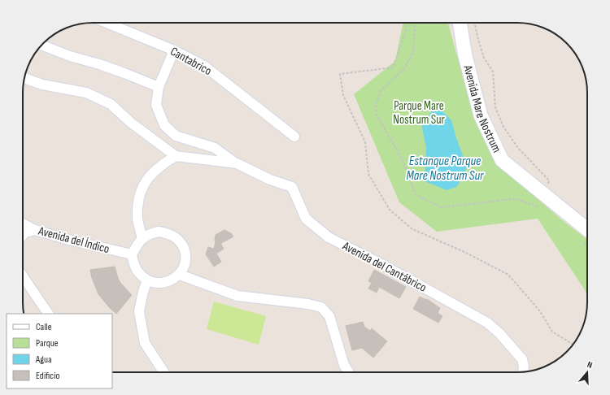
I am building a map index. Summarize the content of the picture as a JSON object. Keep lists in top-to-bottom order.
{
  "streets": {
    "street": [
      "Cantabrico",
      "Avenida Mare Nostrum",
      "Avenida del Índico",
      "Avenida del Cantábrico"
    ]
  },
  "crossings": [
    ["Cantabrico", "Avenida del Cantábrico"]
  ],
  "water": ["Estanque Parque Mare Nostrum Sur"],
  "parks": ["Parque Mare Nostrum Sur"],
  "legend": [
    "Calle",
    "Parque",
    "Agua",
    "Edificio"
  ],
  "north": "top"
}
